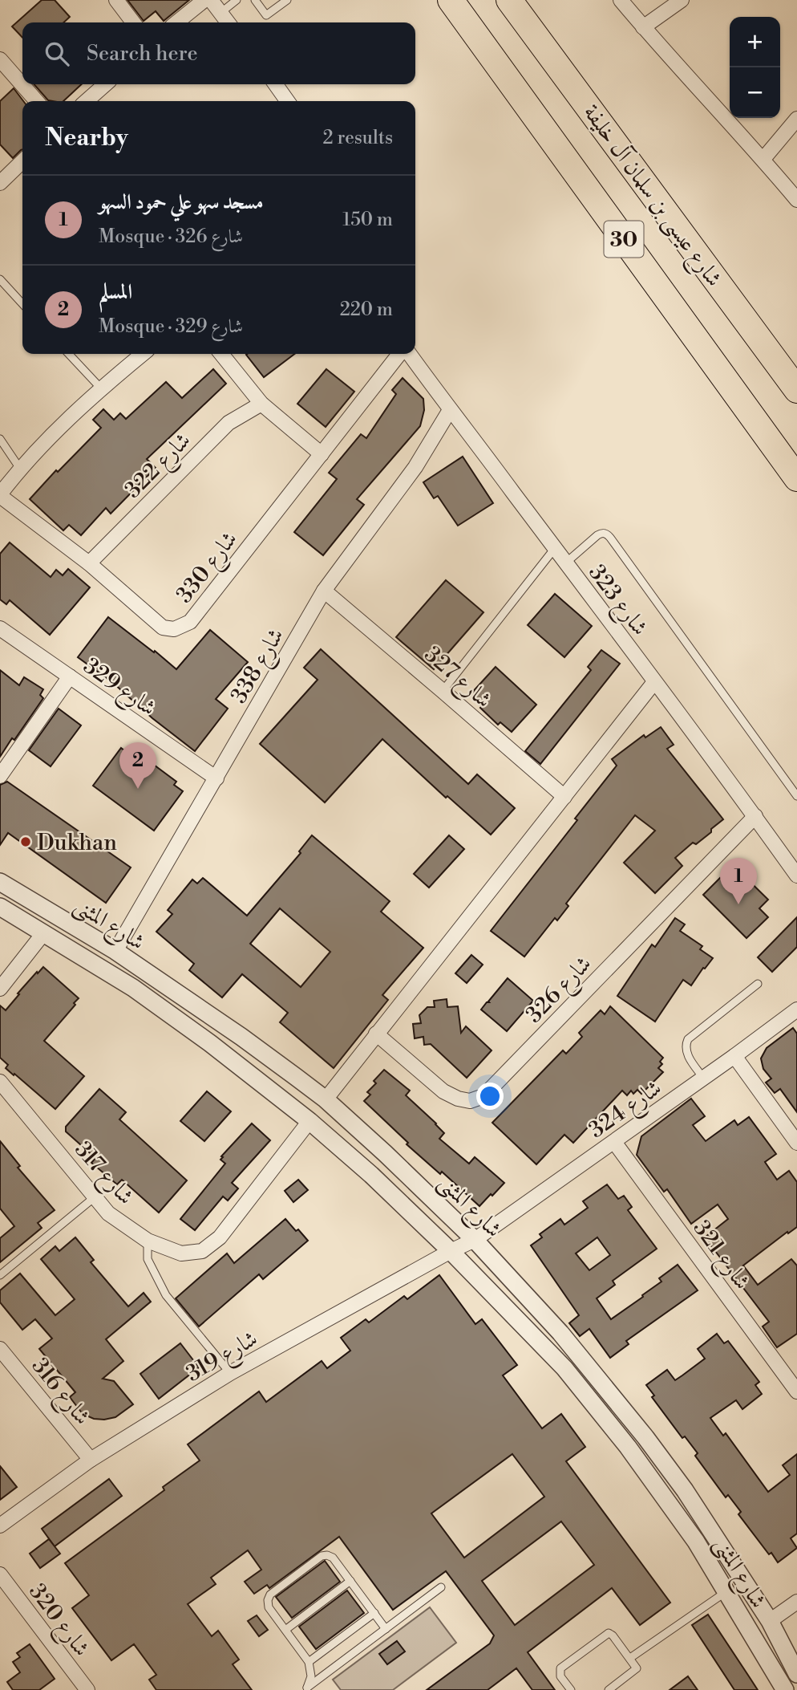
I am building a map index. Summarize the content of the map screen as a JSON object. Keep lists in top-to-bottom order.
{
  "streets": {
    "highway": ["شارع عيسى بن سلمان آل خليفة", "30"],
    "street": [
      "شارع 322",
      "شارع 330",
      "شارع 323",
      "شارع 338",
      "شارع 327",
      "شارع 329",
      "شارع المثنى",
      "شارع 326",
      "شارع 324",
      "شارع 317",
      "شارع 321",
      "شارع 319",
      "شارع 316",
      "شارع 320"
    ]
  },
  "crossings": [
    ["شارع 322", "شارع 330"],
    ["شارع 323", "شارع 338"],
    ["شارع 323", "شارع 326"],
    ["شارع 338", "شارع 327"],
    ["شارع 338", "شارع 329"],
    ["شارع 338", "شارع المثنى"],
    ["شارع المثنى", "شارع 324"],
    ["شارع المثنى", "شارع 317"],
    ["شارع المثنى", "شارع 319"],
    ["شارع 324", "شارع 321"],
    ["شارع 324", "شارع 319"],
    ["شارع 319", "شارع 316"]
  ],
  "places": ["Dukhan"],
  "page": {
    "map_buttons": ["+", "−"],
    "search": "Search here",
    "heading": ["Nearby", "2 results"],
    "list": [
      {
        "mark": "1",
        "name": "مسجد سهو علي حمود السهو",
        "note": "Mosque · شارع 326",
        "value": "150 m"
      },
      {
        "mark": "2",
        "name": "المسلم",
        "note": "Mosque · شارع 329",
        "value": "220 m"
      }
    ],
    "pins": ["2", "1"]
  }
}
